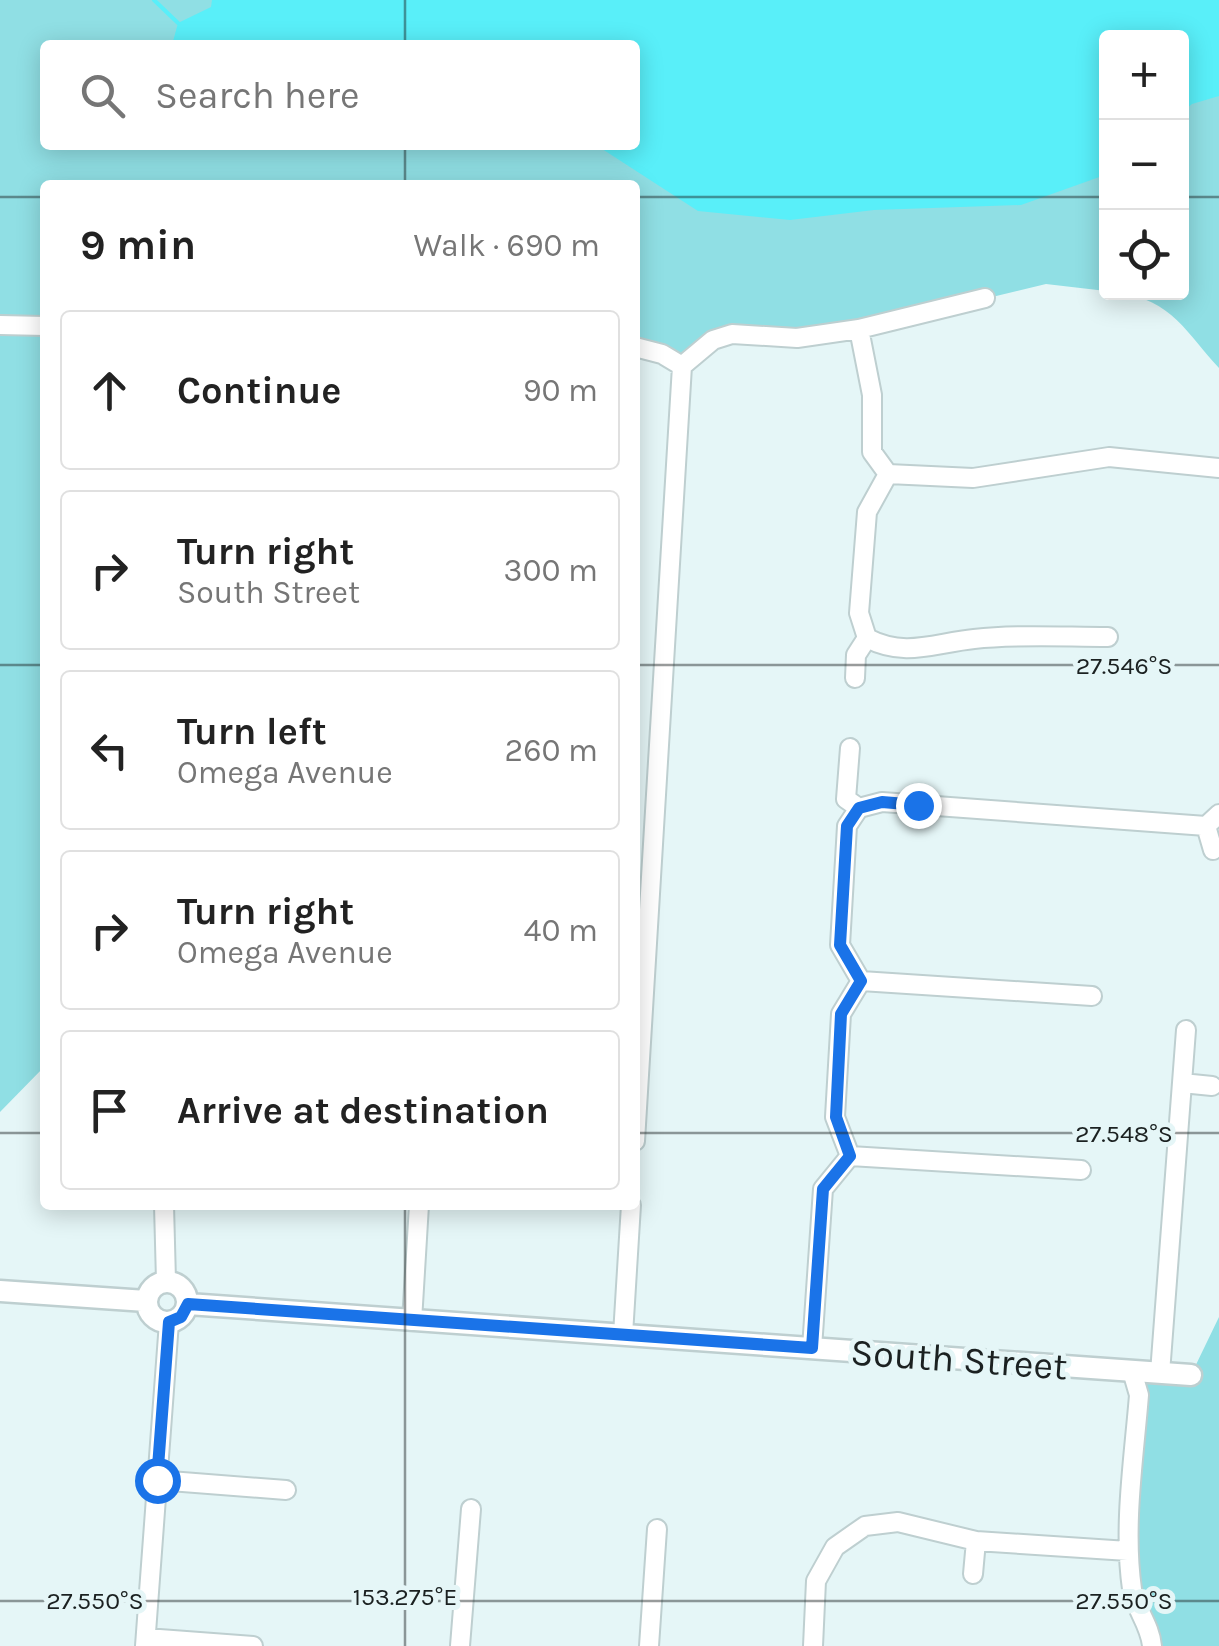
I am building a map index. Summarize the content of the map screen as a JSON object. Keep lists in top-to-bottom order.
{
  "streets": {
    "street": ["South Street"]
  },
  "page": {
    "map_buttons": ["+", "−"],
    "search": "Search here",
    "heading": ["9 min", "Walk · 690 m"],
    "list": [
      ["Continue", "90 m"],
      ["Turn right", "South Street", "300 m"],
      ["Turn left", "Omega Avenue", "260 m"],
      ["Turn right", "Omega Avenue", "40 m"],
      "Arrive at destination"
    ]
  },
  "coordinates": [
    "27.546°S",
    "27.548°S",
    "153.275°E",
    "27.550°S"
  ]
}
